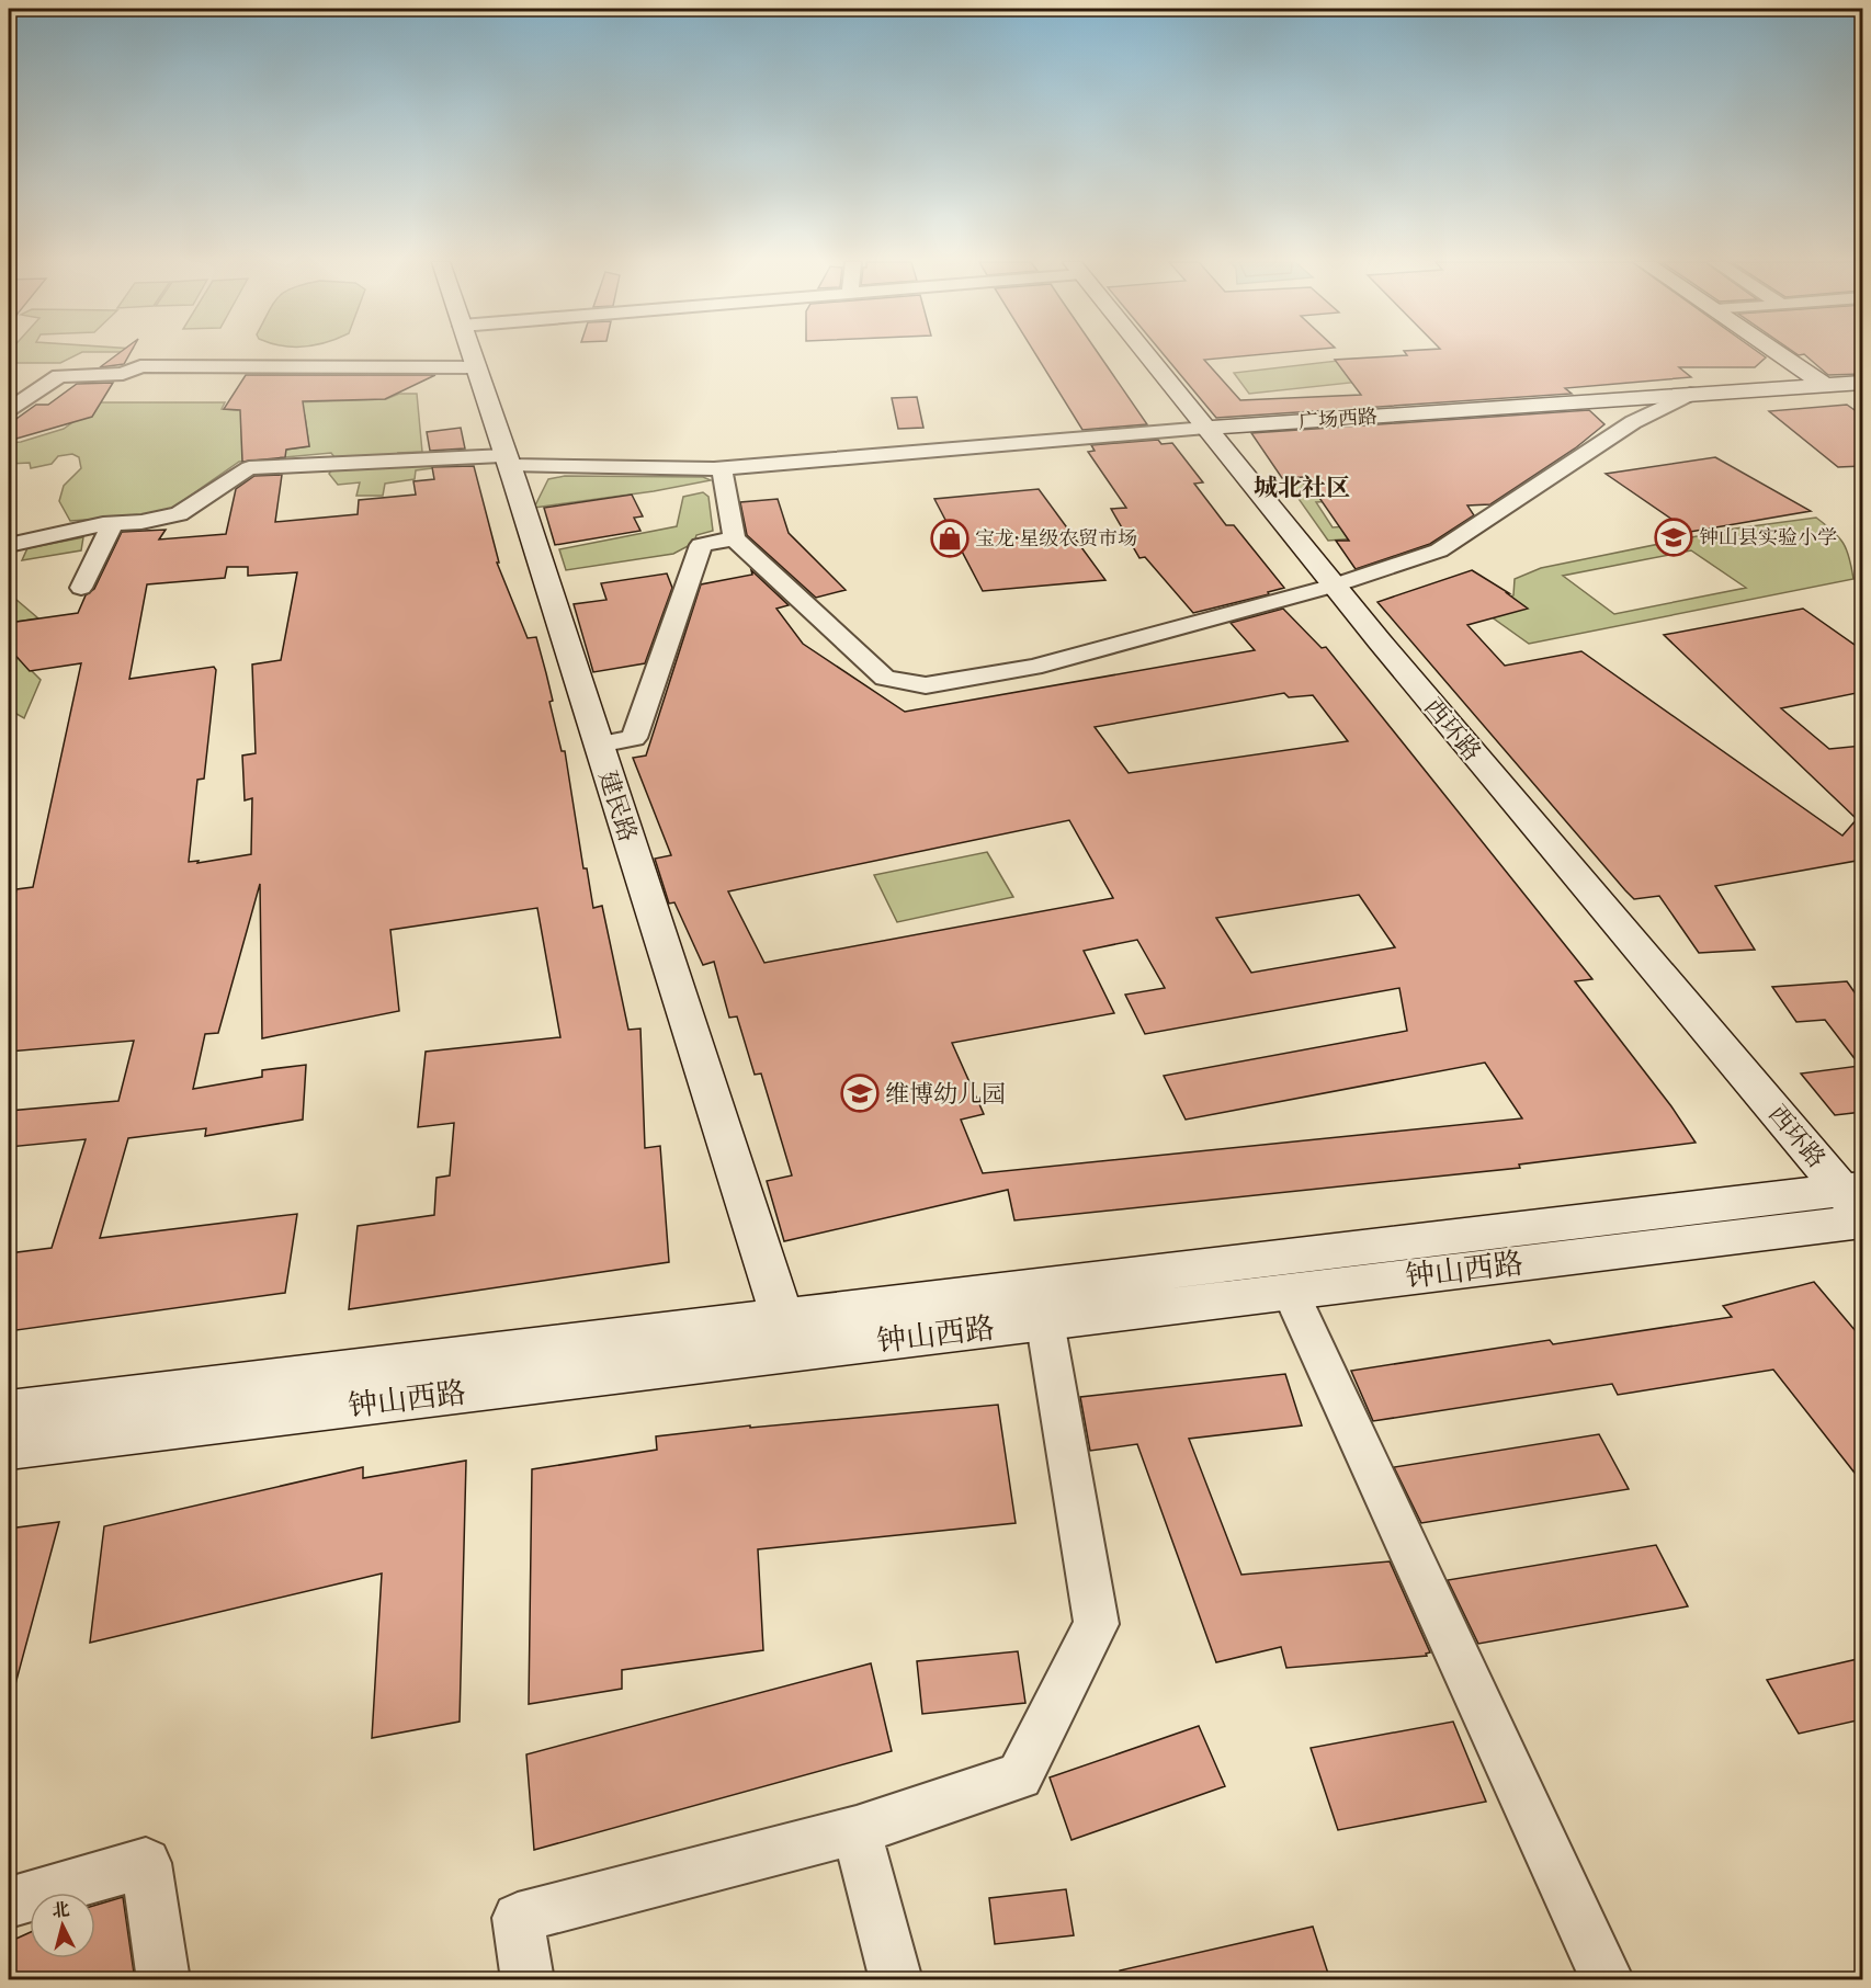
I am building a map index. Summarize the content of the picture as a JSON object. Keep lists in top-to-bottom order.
{
  "streets": {
    "street": [
      "广场西路",
      "西环路",
      "建民路",
      "钟山西路"
    ]
  },
  "crossings": [
    ["广场西路", "西环路"],
    ["西环路", "钟山西路"],
    ["建民路", "钟山西路"]
  ],
  "districts": ["城北社区"],
  "places": {
    "school or university": ["钟山县实验小学", "维博幼儿园"],
    "shop": ["宝龙·星级农贸市场"]
  },
  "north": "top"
}
